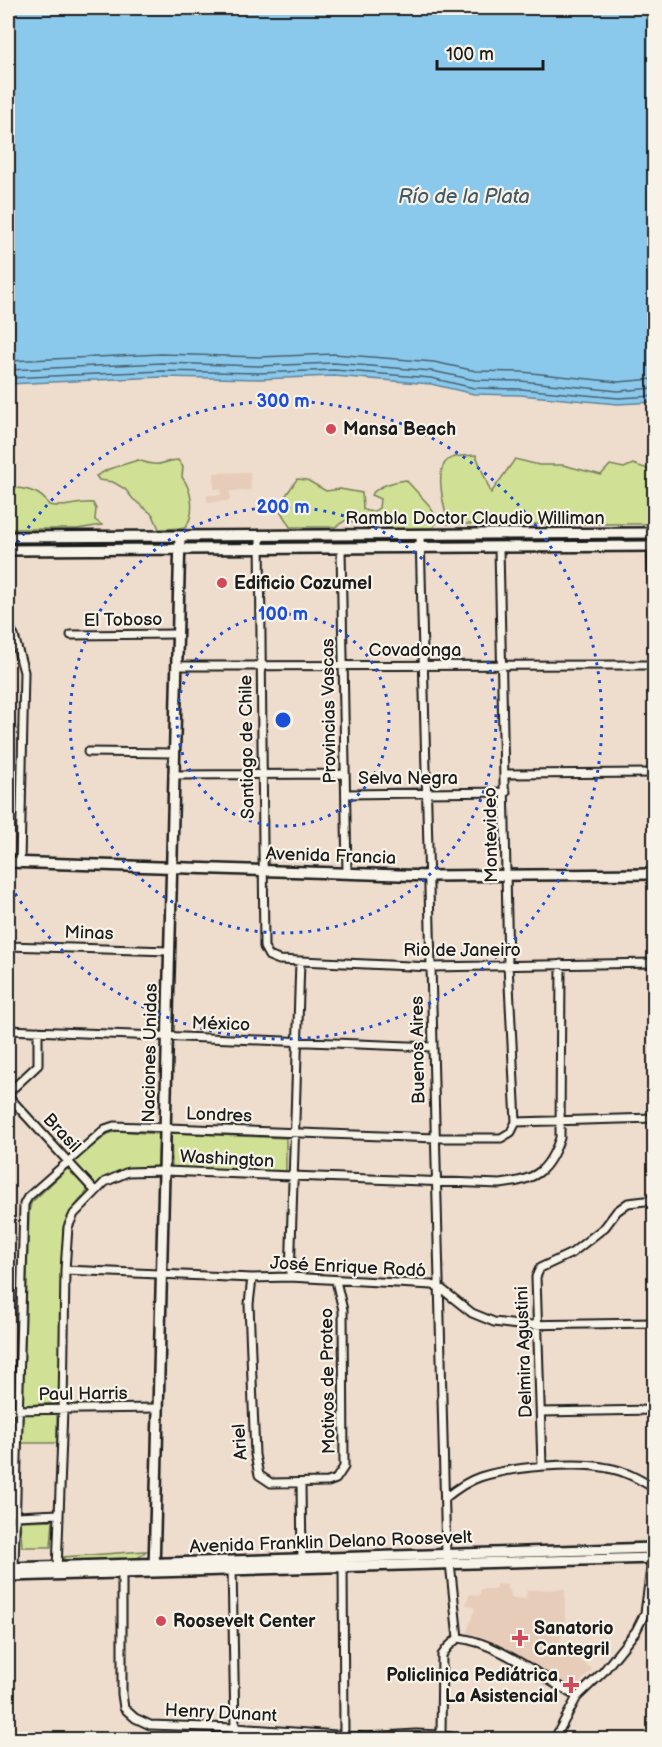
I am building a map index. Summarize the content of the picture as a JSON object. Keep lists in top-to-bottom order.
{
  "streets": {
    "main road": [
      "Rambla Doctor Claudio Williman",
      "Avenida Francia",
      "Naciones Unidas",
      "Avenida Franklin Delano Roosevelt"
    ],
    "street": [
      "El Toboso",
      "Covadonga",
      "Provincias Vascas",
      "Santiago de Chile",
      "Selva Negra",
      "Montevideo",
      "Minas",
      "Rio de Janeiro",
      "México",
      "Buenos Aires",
      "Londres",
      "Brasil",
      "Washington",
      "José Enrique Rodó",
      "Delmira Agustini",
      "Motivos de Proteo",
      "Paul Harris",
      "Ariel",
      "Henry Dunant"
    ]
  },
  "crossings": [
    ["Rambla Doctor Claudio Williman", "Provincias Vascas"],
    ["Rambla Doctor Claudio Williman", "Santiago de Chile"],
    ["Rambla Doctor Claudio Williman", "Montevideo"],
    ["Rambla Doctor Claudio Williman", "Buenos Aires"],
    ["Rambla Doctor Claudio Williman", "Naciones Unidas"],
    ["El Toboso", "Naciones Unidas"],
    ["Covadonga", "Provincias Vascas"],
    ["Covadonga", "Santiago de Chile"],
    ["Covadonga", "Montevideo"],
    ["Covadonga", "Buenos Aires"],
    ["Covadonga", "Naciones Unidas"],
    ["Provincias Vascas", "Selva Negra"],
    ["Provincias Vascas", "Avenida Francia"],
    ["Santiago de Chile", "Selva Negra"],
    ["Santiago de Chile", "Avenida Francia"],
    ["Santiago de Chile", "Rio de Janeiro"],
    ["Selva Negra", "Montevideo"],
    ["Selva Negra", "Buenos Aires"],
    ["Selva Negra", "Naciones Unidas"],
    ["Montevideo", "Avenida Francia"],
    ["Montevideo", "Rio de Janeiro"],
    ["Montevideo", "Londres"],
    ["Avenida Francia", "Buenos Aires"],
    ["Avenida Francia", "Naciones Unidas"],
    ["Minas", "Naciones Unidas"],
    ["Rio de Janeiro", "Buenos Aires"],
    ["Rio de Janeiro", "Washington"],
    ["México", "Buenos Aires"],
    ["México", "Naciones Unidas"],
    ["Buenos Aires", "Londres"],
    ["Buenos Aires", "Washington"],
    ["Buenos Aires", "José Enrique Rodó"],
    ["Buenos Aires", "Avenida Franklin Delano Roosevelt"],
    ["Naciones Unidas", "Londres"],
    ["Naciones Unidas", "Washington"],
    ["Naciones Unidas", "José Enrique Rodó"],
    ["Naciones Unidas", "Paul Harris"],
    ["Naciones Unidas", "Avenida Franklin Delano Roosevelt"],
    ["Londres", "Brasil"],
    ["Londres", "Paul Harris"],
    ["Londres", "Avenida Franklin Delano Roosevelt"],
    ["Brasil", "Washington"],
    ["Washington", "José Enrique Rodó"],
    ["Washington", "Paul Harris"],
    ["Washington", "Avenida Franklin Delano Roosevelt"],
    ["José Enrique Rodó", "Delmira Agustini"],
    ["José Enrique Rodó", "Motivos de Proteo"],
    ["José Enrique Rodó", "Ariel"],
    ["Motivos de Proteo", "Ariel"],
    ["Avenida Franklin Delano Roosevelt", "Henry Dunant"]
  ],
  "water": ["Río de la Plata"],
  "places": {
    "other": ["Mansa Beach", "Edificio Cozumel", "Roosevelt Center"],
    "health": ["Sanatorio Cantegril", "Policlinica Pediátrica La Asistencial"]
  },
  "scale_bar": "100 m",
  "rings": ["300 m", "200 m", "100 m"]
}
